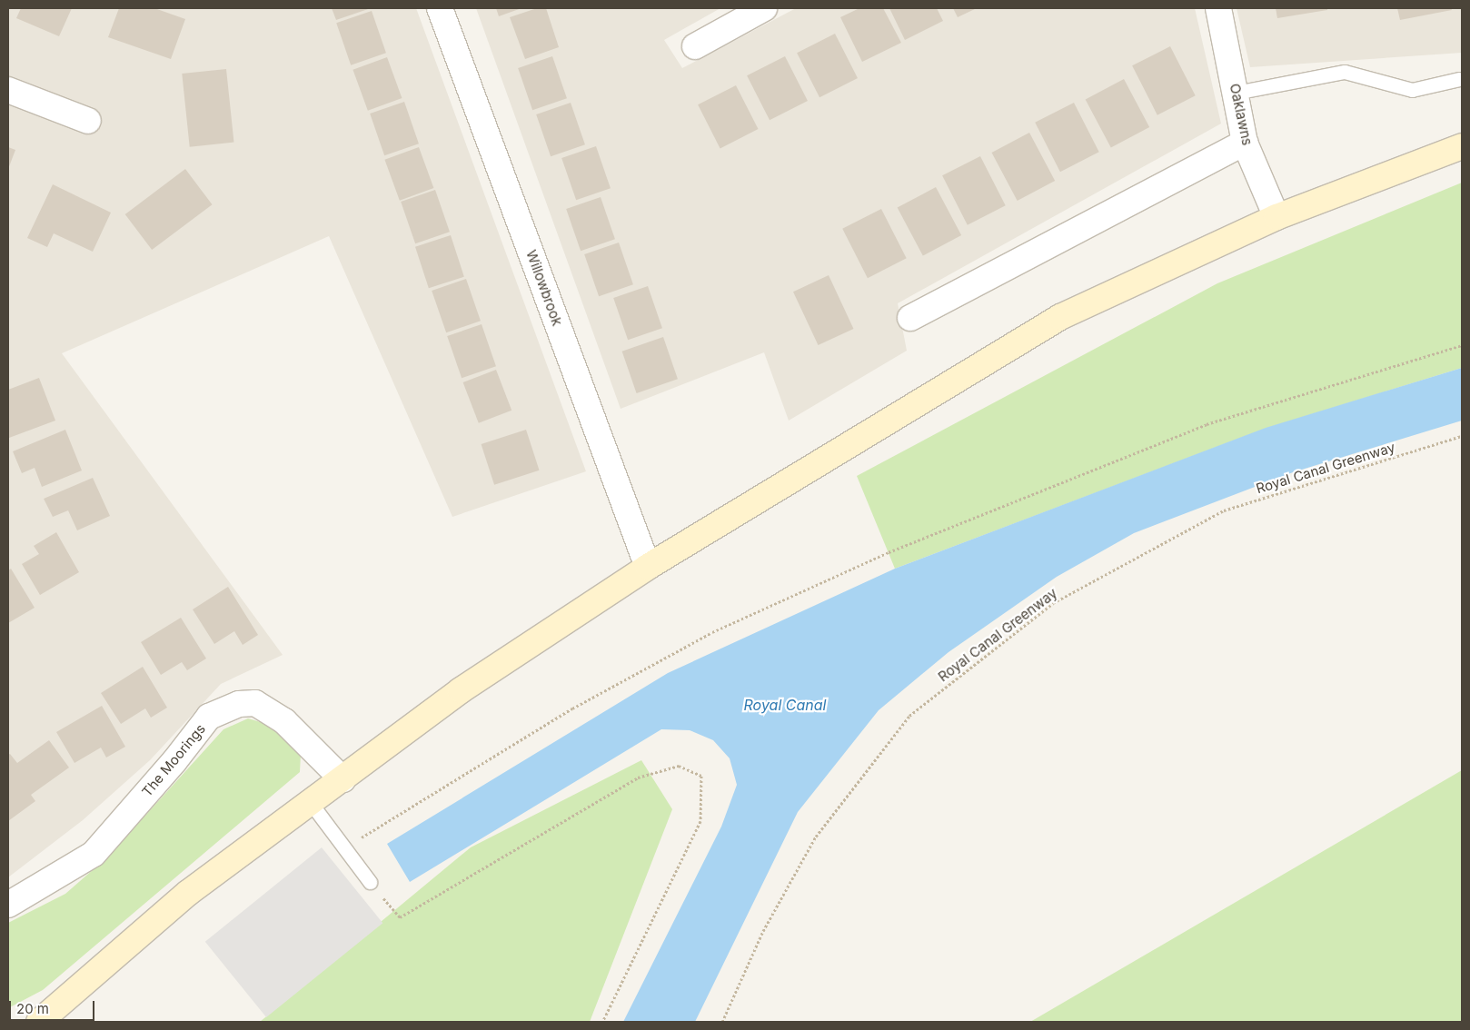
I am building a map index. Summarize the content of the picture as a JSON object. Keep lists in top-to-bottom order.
{
  "streets": {
    "street": ["Oaklawns", "Willowbrook", "The Moorings"],
    "path": ["Royal Canal Greenway"]
  },
  "water": ["Royal Canal"],
  "scale_bar": "20 m"
}
